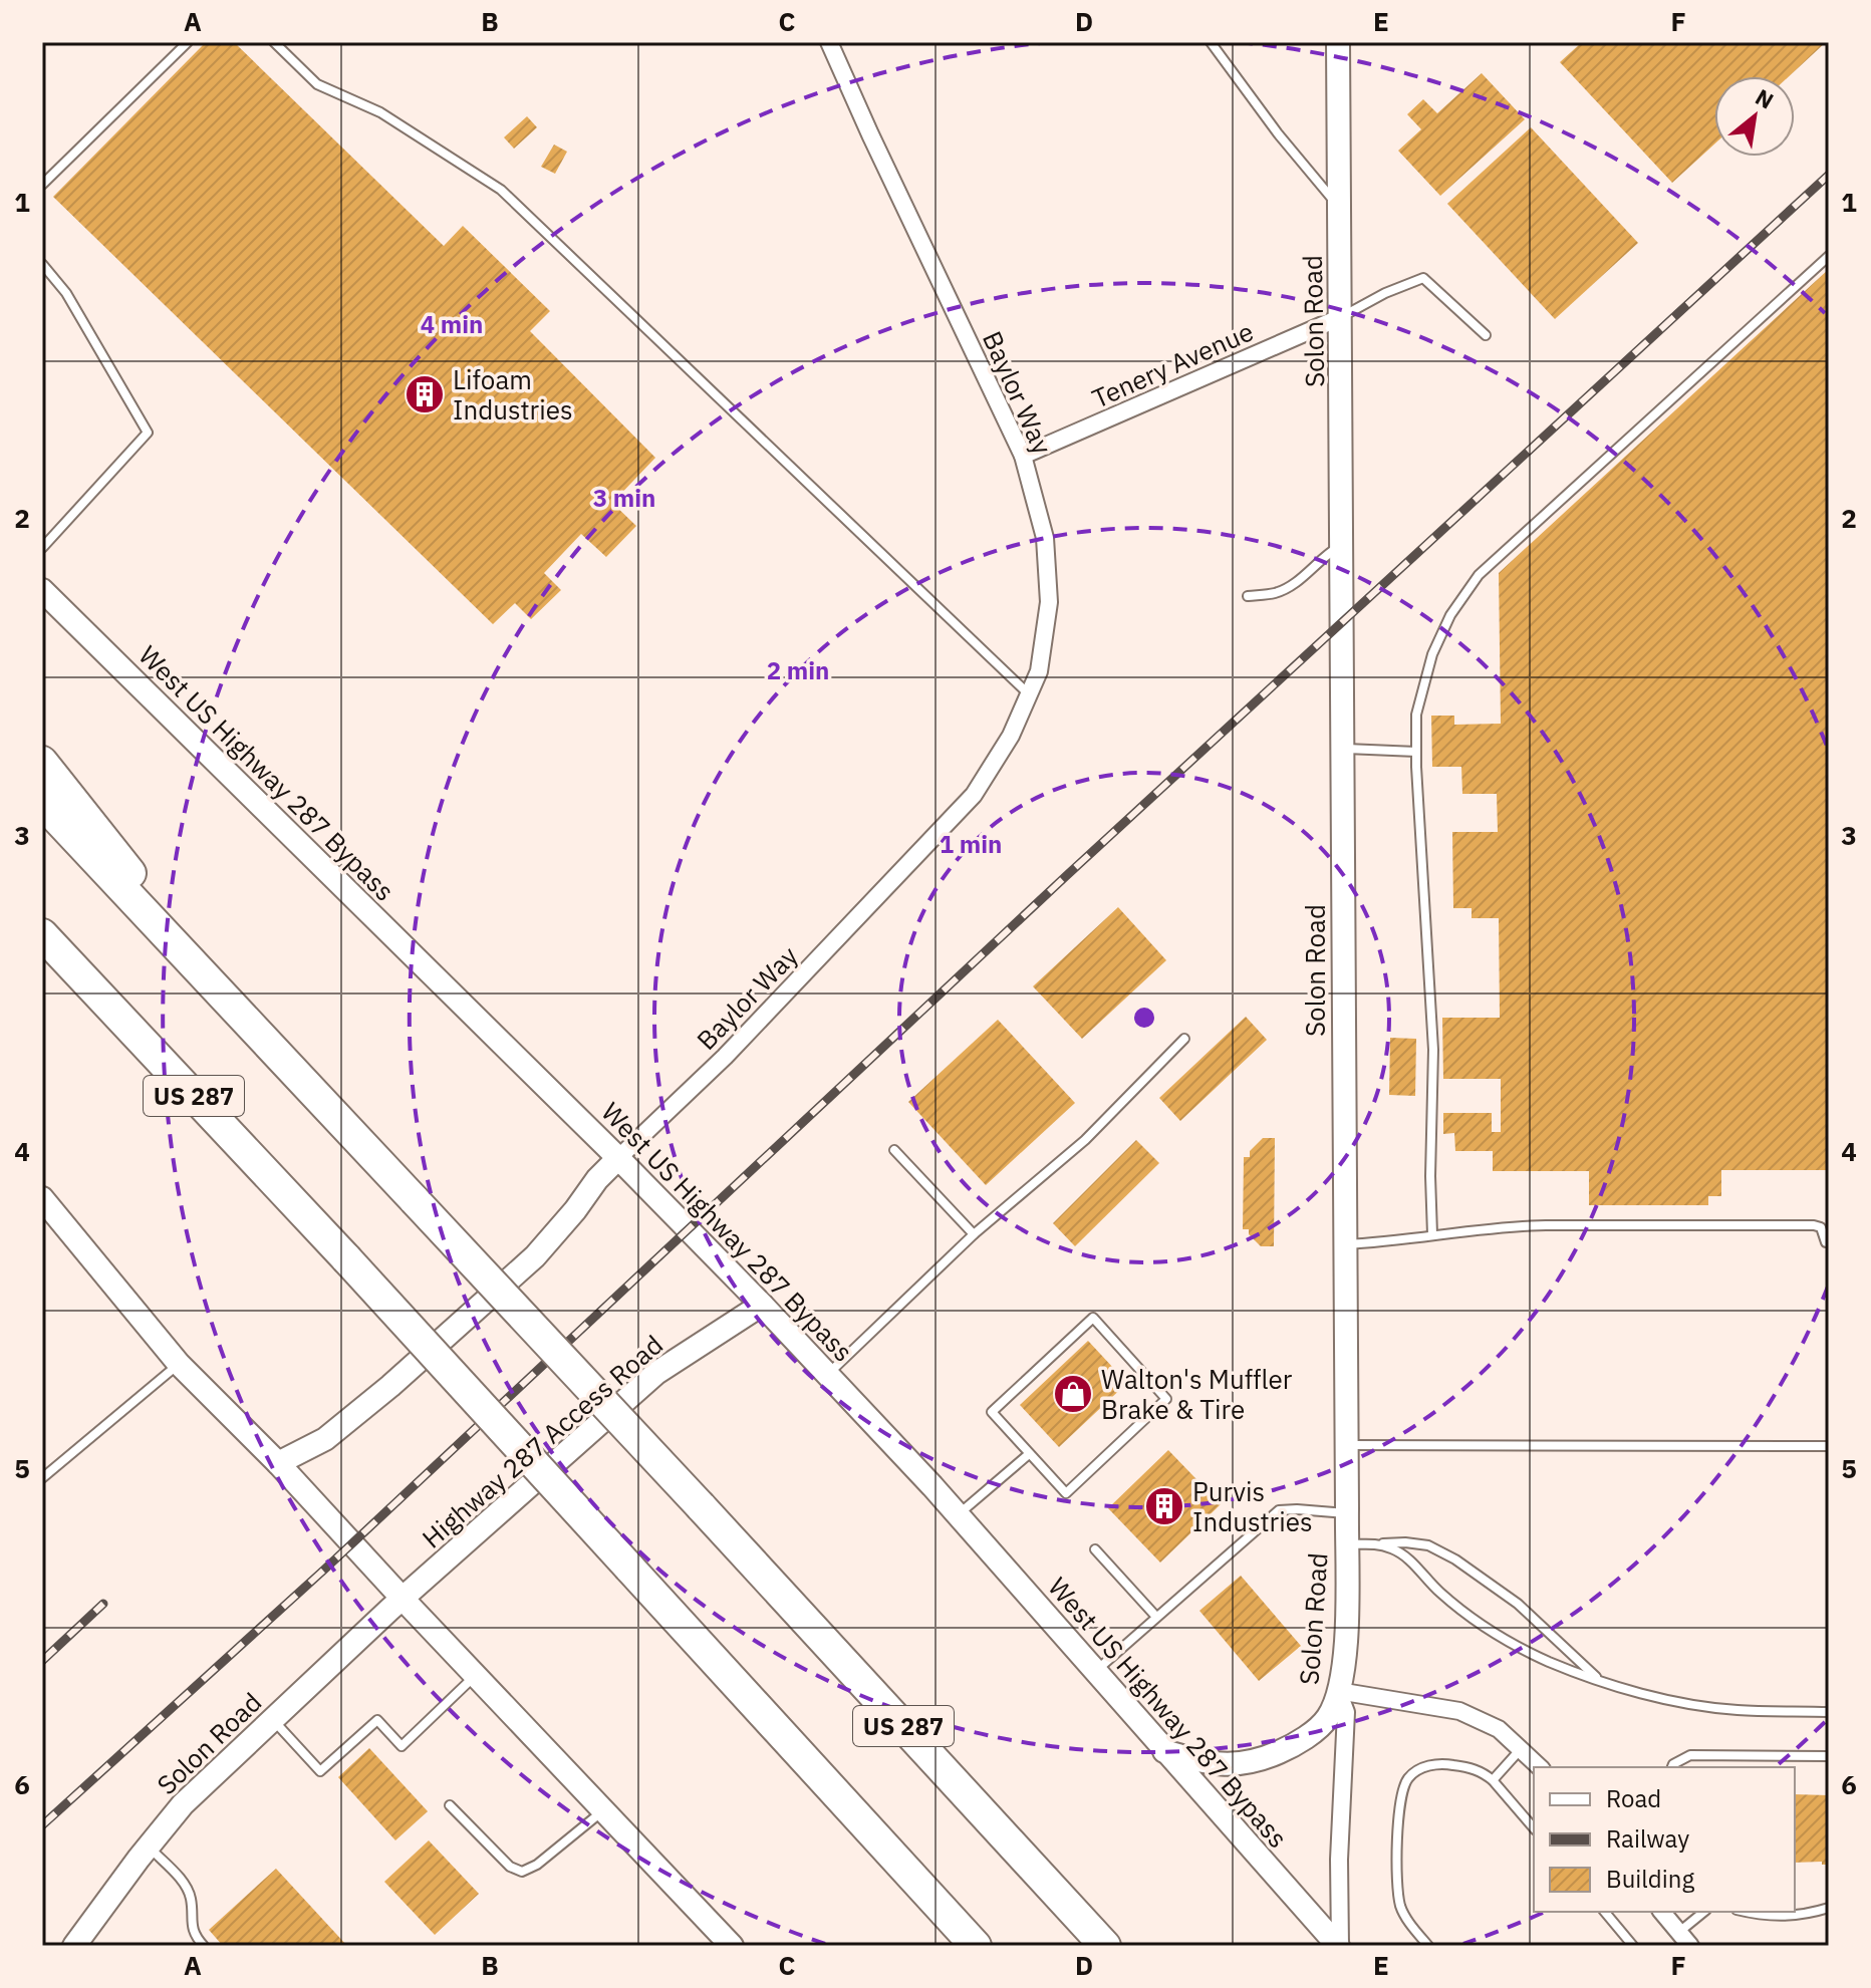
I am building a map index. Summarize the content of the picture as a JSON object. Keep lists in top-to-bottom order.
{
  "streets": {
    "highway": ["US 287"],
    "main road": ["Solon Road", "West US Highway 287 Bypass", "Highway 287 Access Road"],
    "street": ["Tenery Avenue", "Baylor Way"]
  },
  "crossings": [
    ["Solon Road", "Tenery Avenue"],
    ["Solon Road", "West US Highway 287 Bypass"],
    ["Solon Road", "Highway 287 Access Road"],
    ["Tenery Avenue", "Baylor Way"],
    ["Baylor Way", "West US Highway 287 Bypass"],
    ["West US Highway 287 Bypass", "Highway 287 Access Road"]
  ],
  "places": {
    "building": ["Lifoam Industries", "Purvis Industries"],
    "shop": ["Walton's Muffler Brake & Tire"]
  },
  "legend": ["Road", "Railway", "Building"],
  "north": "top right",
  "grid": {
    "columns": [
      "A",
      "B",
      "C",
      "D",
      "E",
      "F"
    ],
    "rows": [
      "1",
      "2",
      "3",
      "4",
      "5",
      "6"
    ]
  },
  "rings": [
    "4 min",
    "3 min",
    "2 min",
    "1 min"
  ]
}
